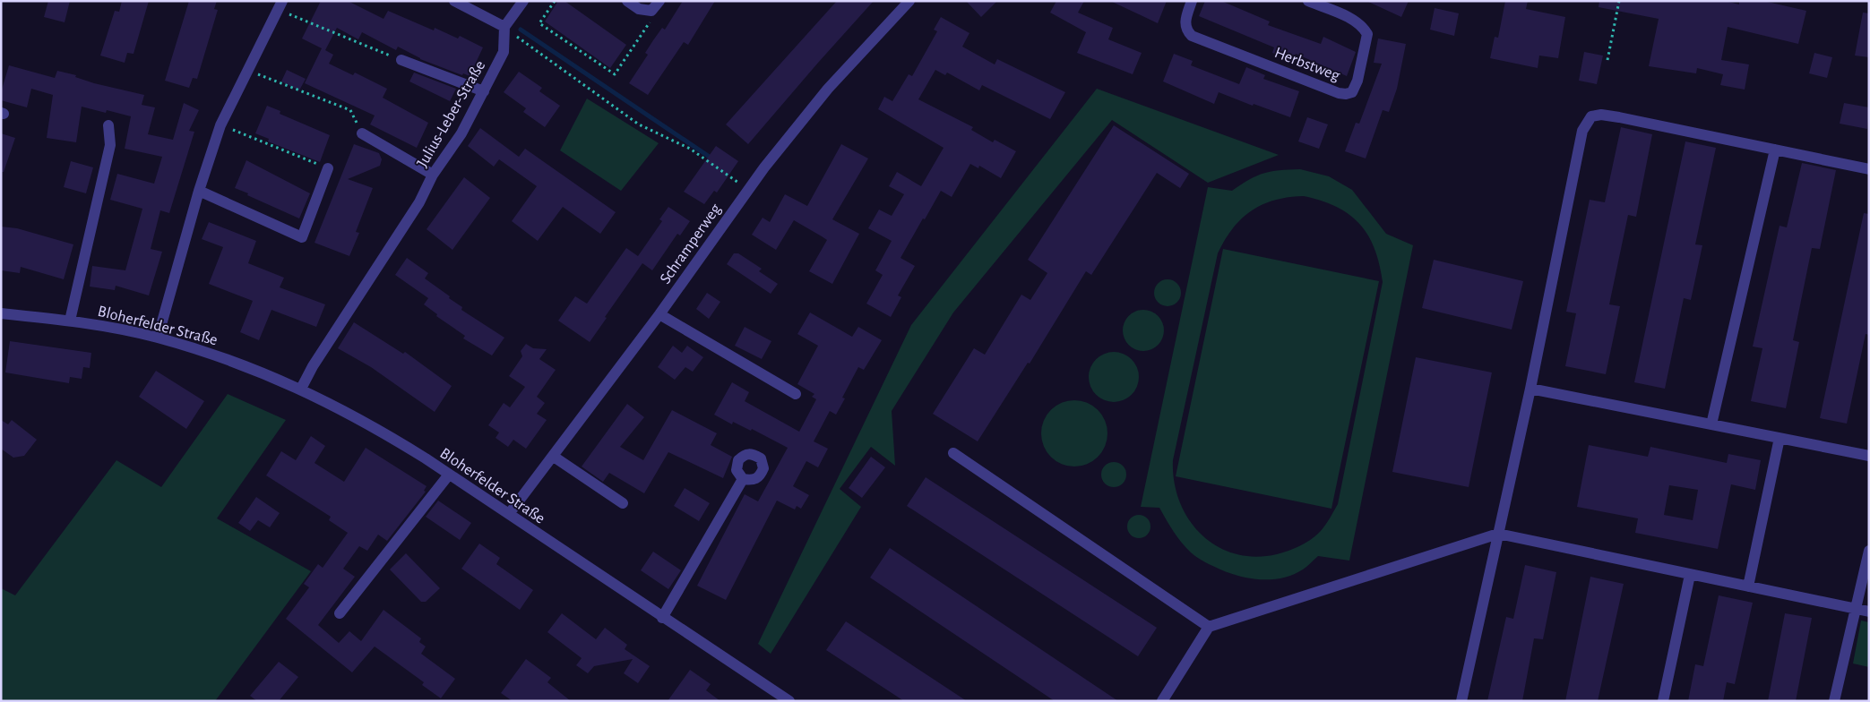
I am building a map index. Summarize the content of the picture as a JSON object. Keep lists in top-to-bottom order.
{
  "streets": {
    "street": [
      "Herbstweg",
      "Julius-Leber-Straße",
      "Schramperweg",
      "Bloherfelder Straße"
    ]
  },
  "crossings": [
    ["Julius-Leber-Straße", "Bloherfelder Straße"],
    ["Schramperweg", "Bloherfelder Straße"]
  ]
}
